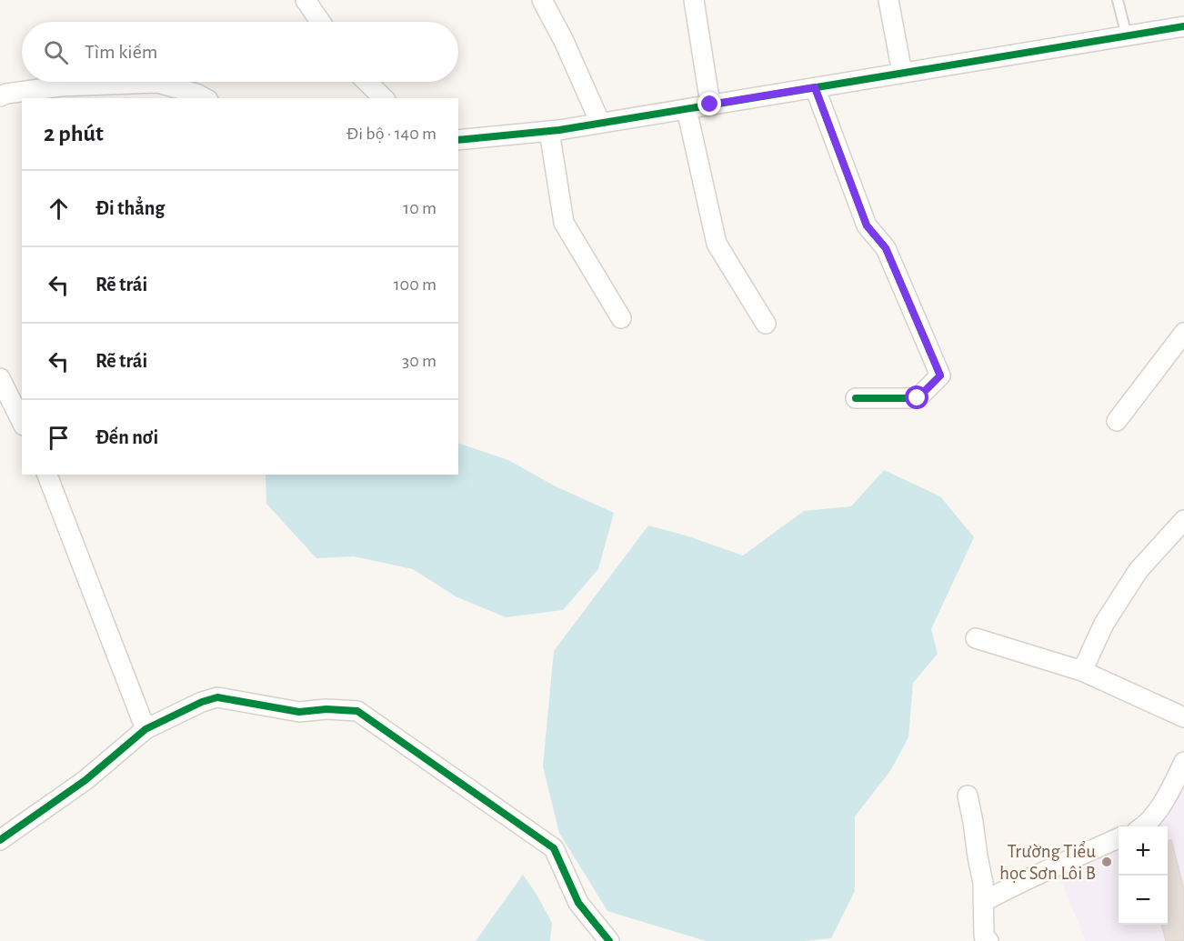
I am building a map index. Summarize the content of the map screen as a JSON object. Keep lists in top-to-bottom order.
{
  "places": ["Trường Tiểu học Sơn Lôi B"],
  "page": {
    "search": "Tìm kiếm",
    "heading": ["2 phút", "Đi bộ · 140 m"],
    "list": [
      ["Đi thẳng", "10 m"],
      ["Rẽ trái", "100 m"],
      ["Rẽ trái", "30 m"],
      "Đến nơi"
    ],
    "map_buttons": ["+", "−"]
  }
}
